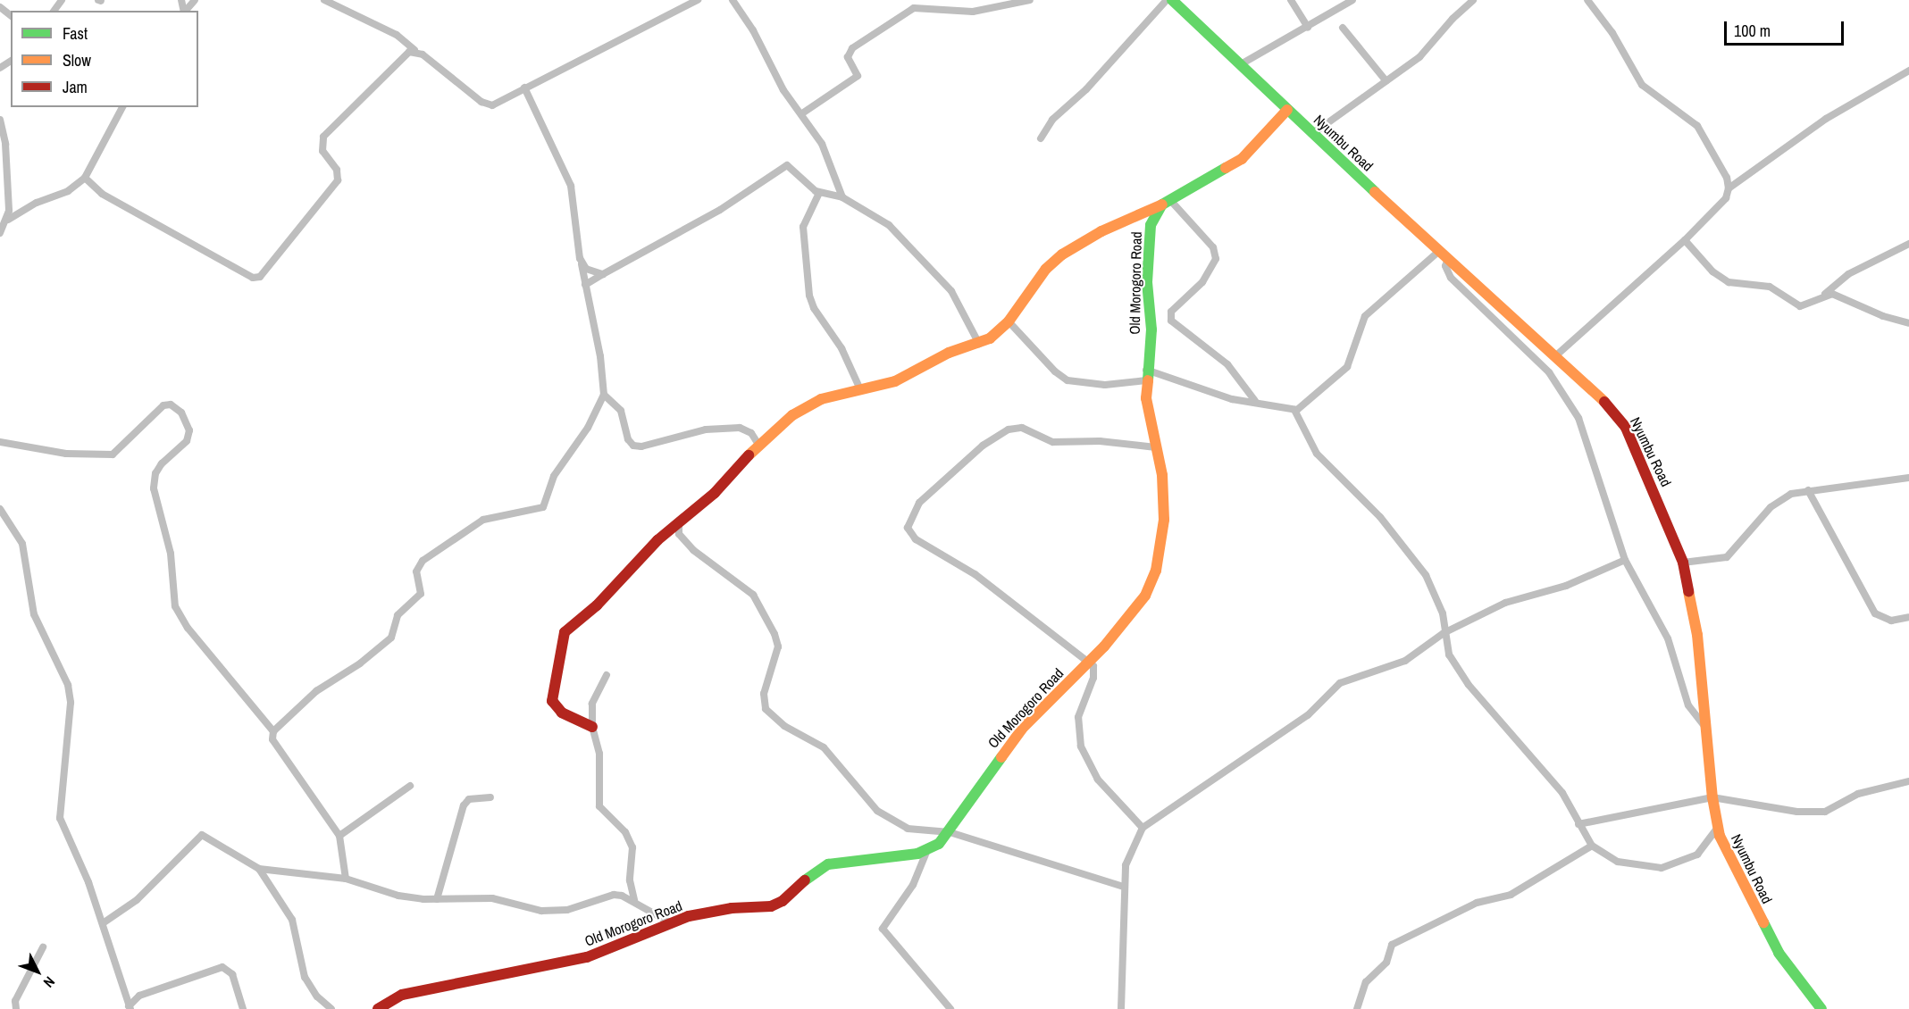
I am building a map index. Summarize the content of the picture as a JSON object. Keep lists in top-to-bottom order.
{
  "streets": {
    "street": ["Nyumbu Road", "Old Morogoro Road"]
  },
  "legend": ["Fast", "Slow", "Jam"],
  "scale_bar": "100 m",
  "north": "bottom right"
}
